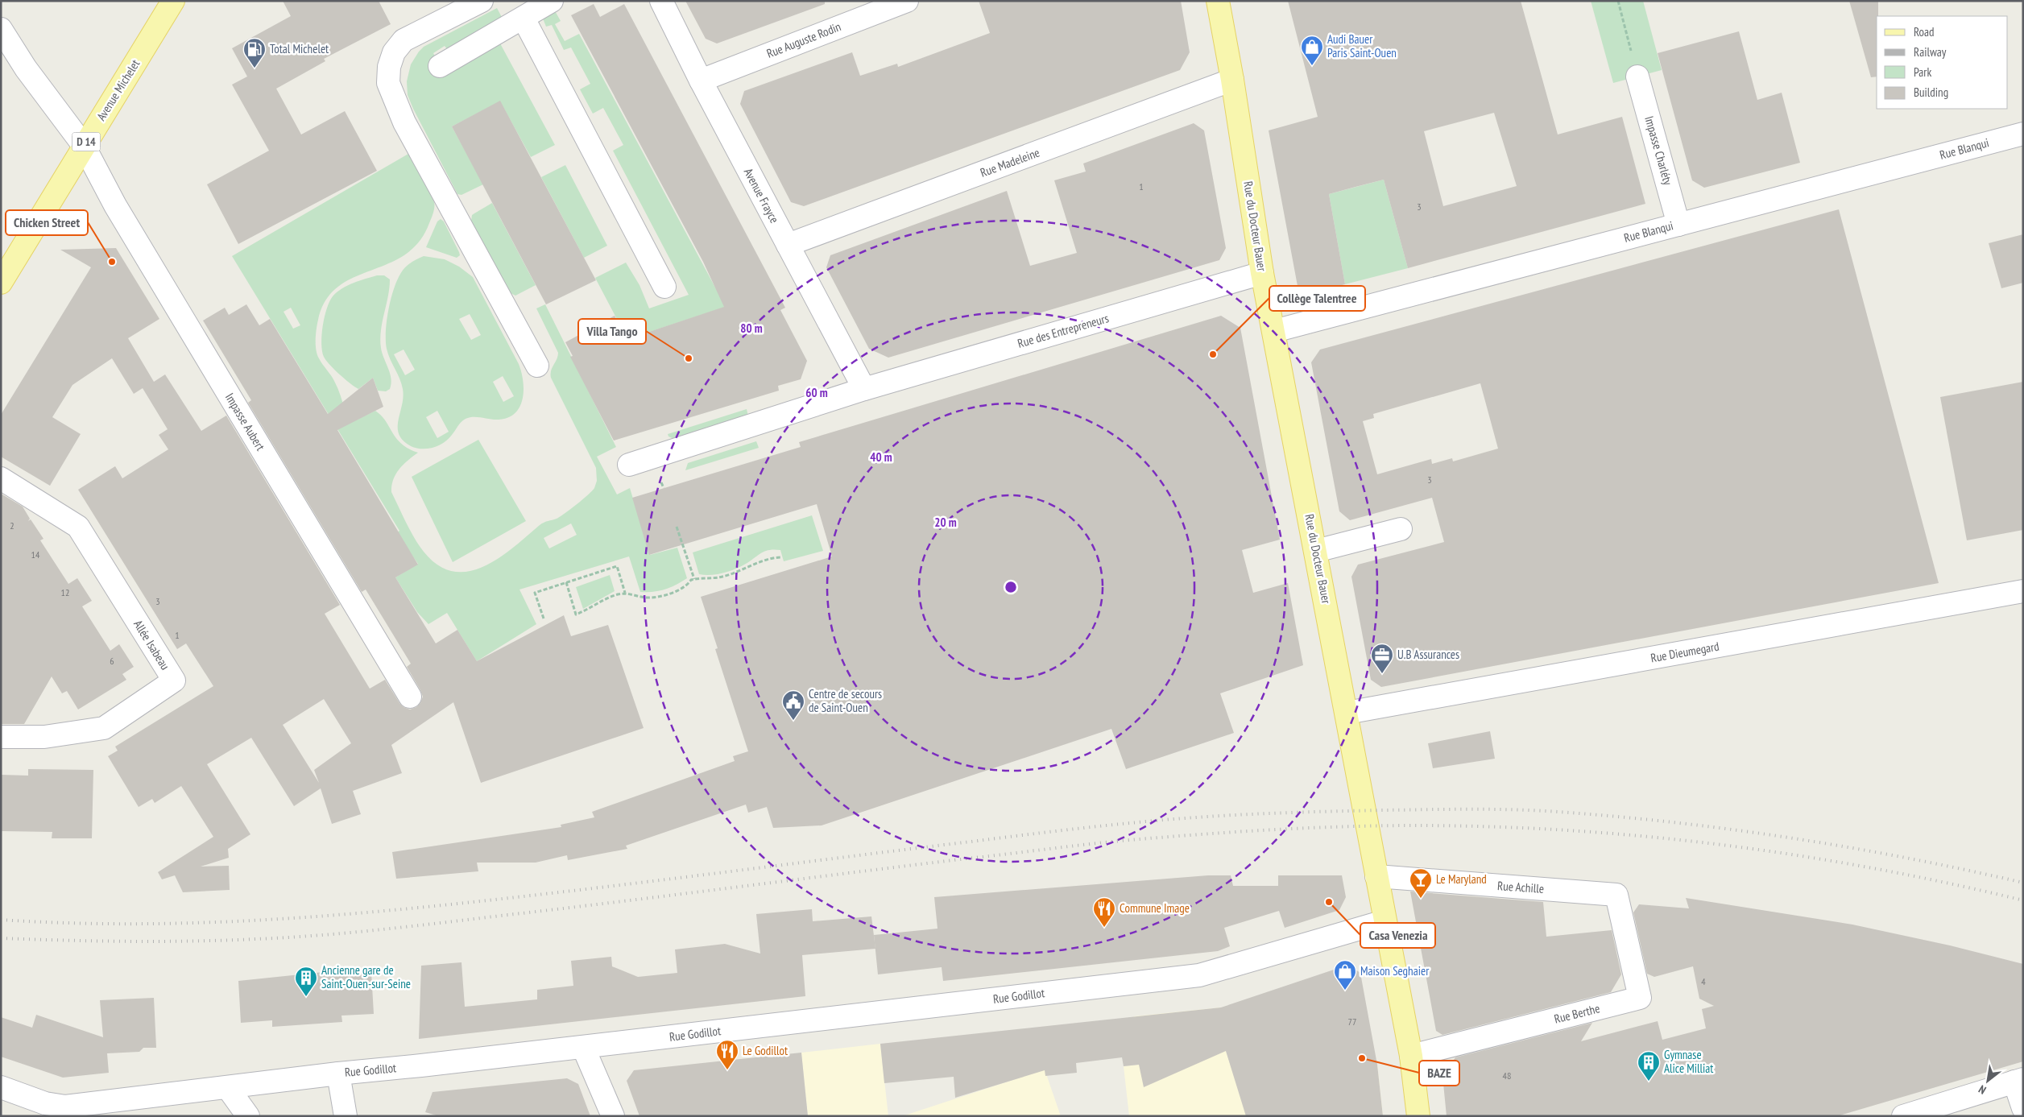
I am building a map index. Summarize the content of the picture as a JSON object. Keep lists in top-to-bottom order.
{
  "streets": {
    "main road": ["Avenue Michelet", "D 14", "Rue du Docteur Bauer"],
    "street": [
      "Rue Auguste Rodin",
      "Rue Blanqui",
      "Impasse Charléty",
      "Rue Madeleine",
      "Avenue Frayce",
      "Rue des Entrepreneurs",
      "Impasse Aubert",
      "Allée Isabeau",
      "Rue Dieumegard",
      "Rue Achille",
      "Rue Godillot",
      "Rue Berthe"
    ]
  },
  "crossings": [
    ["Rue Auguste Rodin", "Avenue Frayce"],
    ["Avenue Michelet", "Impasse Aubert"],
    ["Rue Blanqui", "Impasse Charléty"],
    ["Rue Blanqui", "Rue du Docteur Bauer"],
    ["Rue Madeleine", "Avenue Frayce"],
    ["Rue Madeleine", "Rue du Docteur Bauer"],
    ["Avenue Frayce", "Rue des Entrepreneurs"],
    ["Rue du Docteur Bauer", "Rue des Entrepreneurs"],
    ["Rue du Docteur Bauer", "Rue Dieumegard"],
    ["Rue du Docteur Bauer", "Rue Achille"],
    ["Rue du Docteur Bauer", "Rue Godillot"],
    ["Rue du Docteur Bauer", "Rue Berthe"],
    ["Rue Achille", "Rue Berthe"]
  ],
  "places": {
    "shop": ["Audi Bauer Paris Saint-Ouen", "Maison Seghaier"],
    "fuel station": ["Total Michelet"],
    "other": [
      "Chicken Street",
      "Collège Talentree",
      "Villa Tango",
      "Casa Venezia",
      "BAZE"
    ],
    "office": ["U.B Assurances"],
    "public building": ["Centre de secours de Saint-Ouen"],
    "bar": ["Le Maryland"],
    "restaurant": ["Commune Image", "Le Godillot"],
    "building": ["Ancienne gare de Saint-Ouen-sur-Seine", "Gymnase Alice Milliat"]
  },
  "house_numbers": [
    "1",
    "3",
    "3",
    "2",
    "14",
    "12",
    "3",
    "1",
    "6",
    "4",
    "77",
    "48"
  ],
  "legend": [
    "Road",
    "Railway",
    "Park",
    "Building"
  ],
  "north": "bottom left",
  "rings": [
    "80 m",
    "60 m",
    "40 m",
    "20 m"
  ]
}
